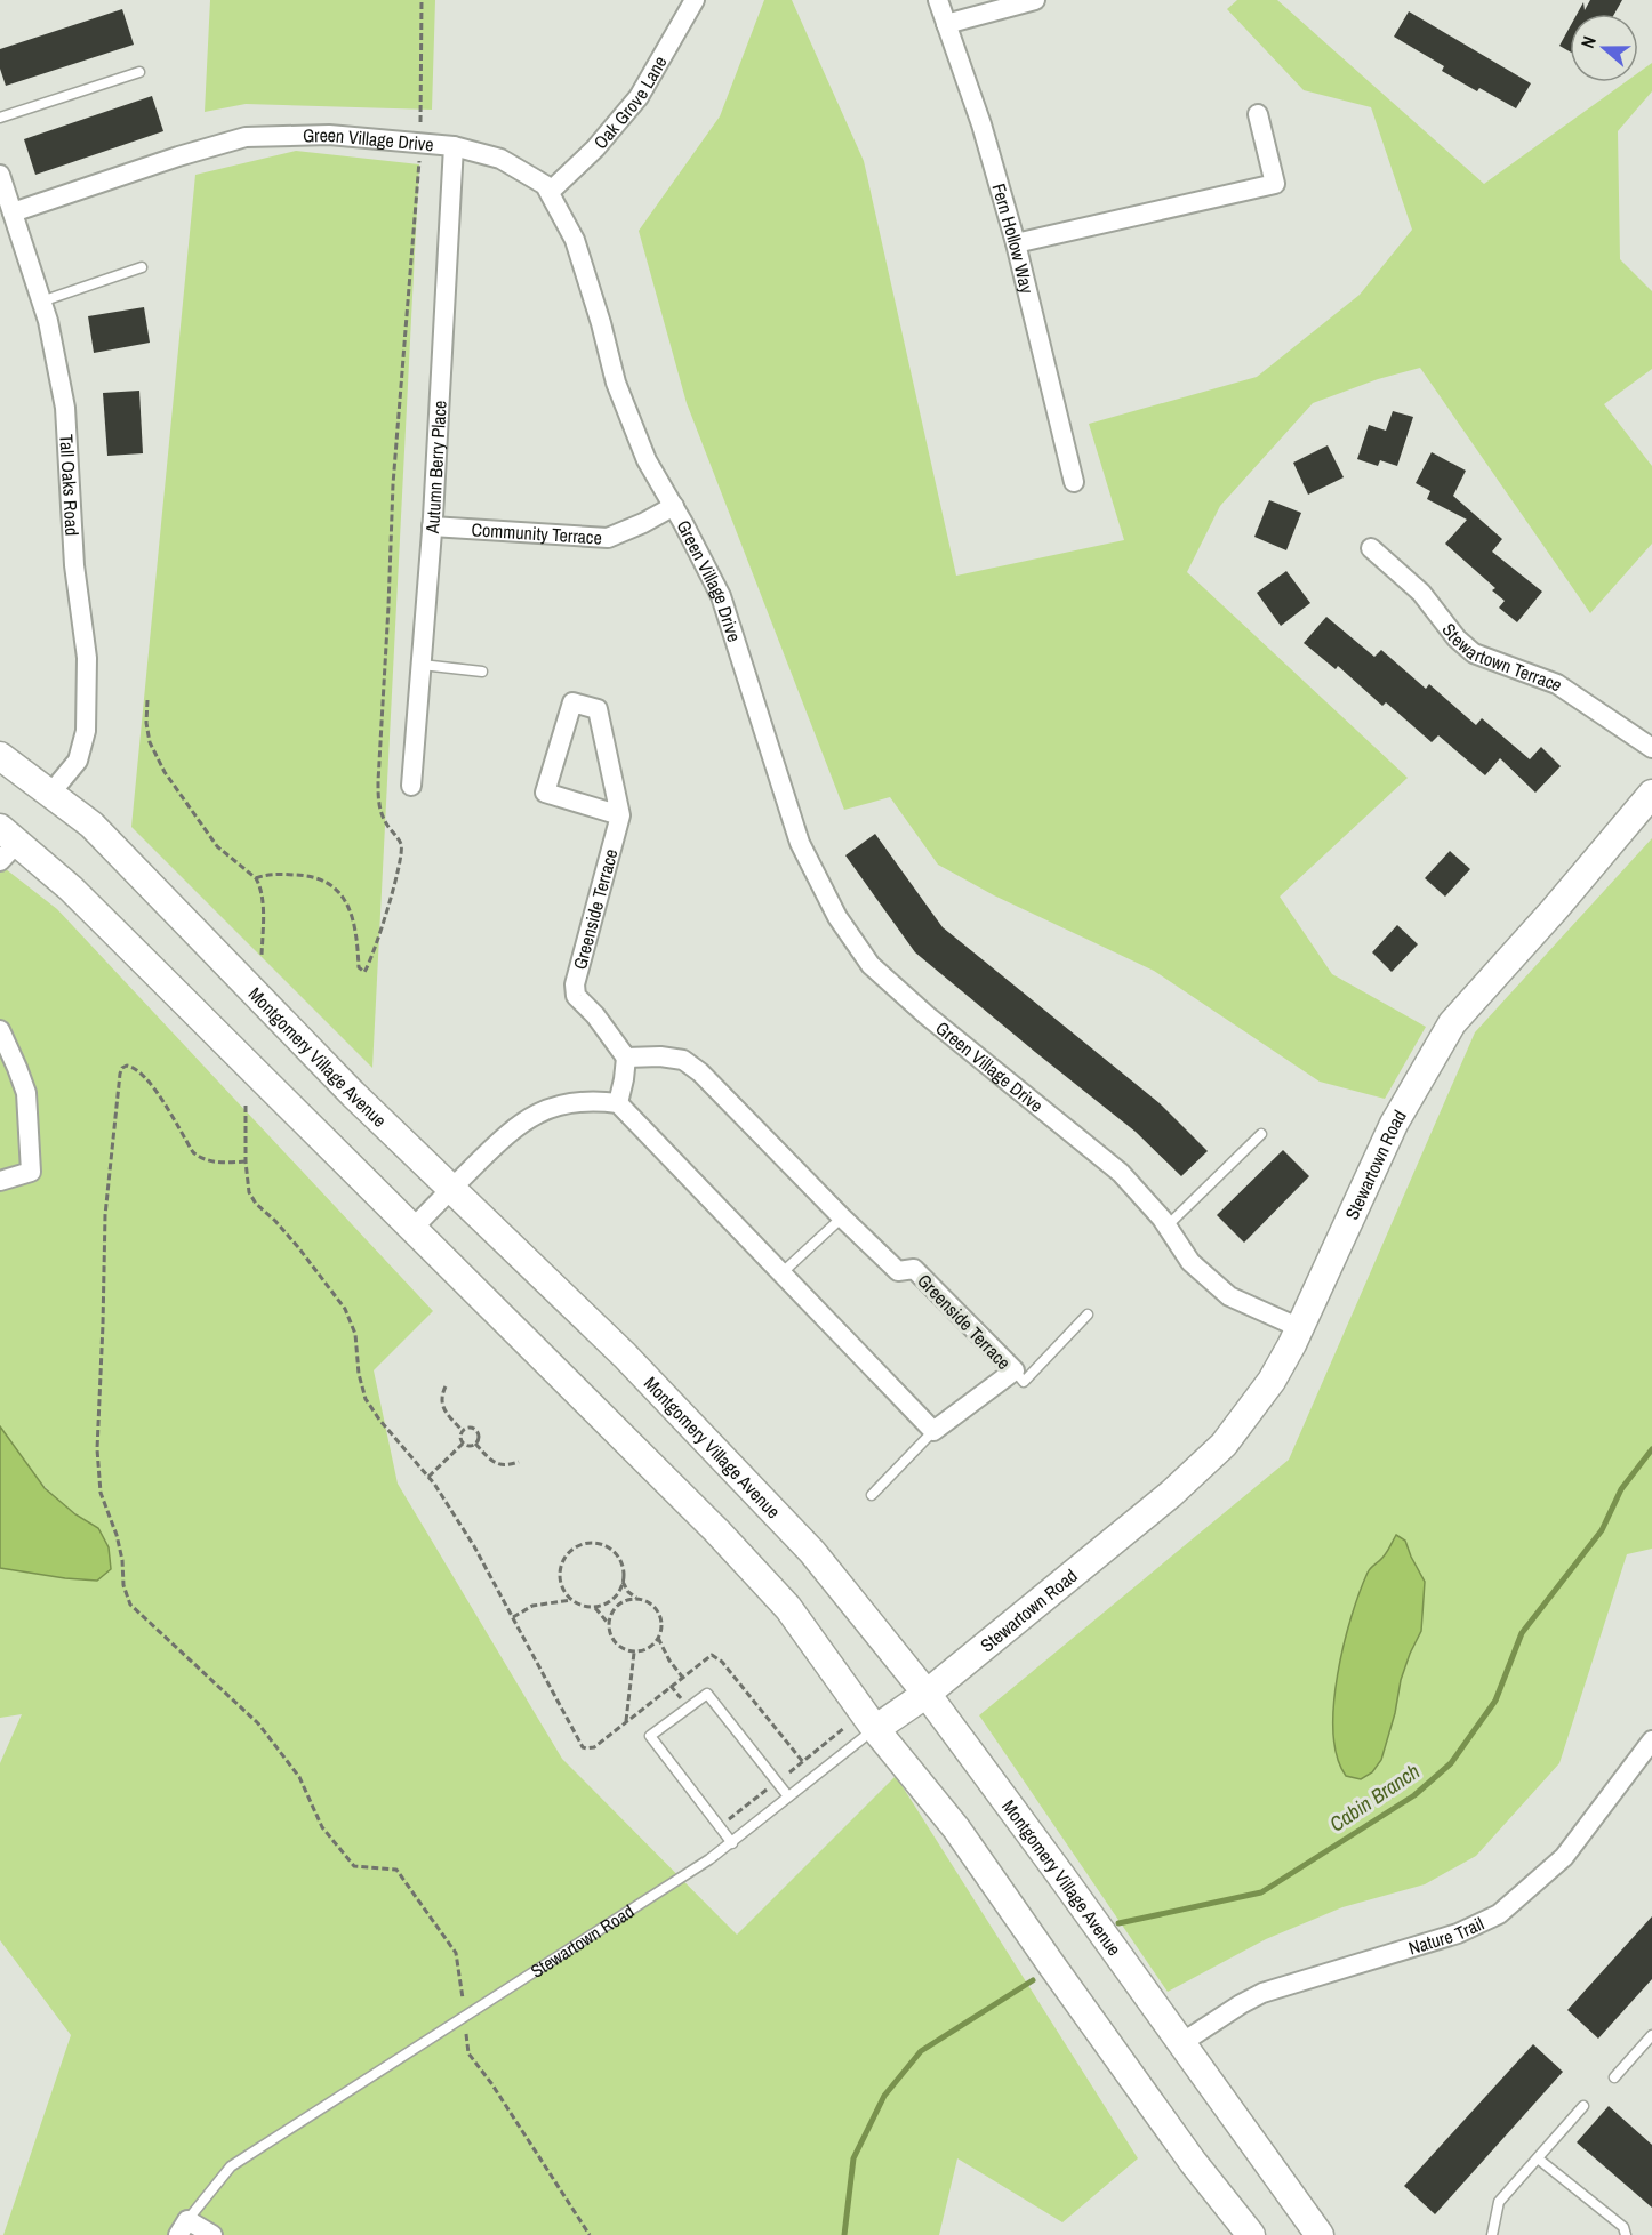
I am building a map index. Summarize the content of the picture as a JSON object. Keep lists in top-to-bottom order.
{
  "streets": {
    "main road": ["Montgomery Village Avenue", "Stewartown Road"],
    "street": [
      "Oak Grove Lane",
      "Green Village Drive",
      "Fern Hollow Way",
      "Autumn Berry Place",
      "Tall Oaks Road",
      "Community Terrace",
      "Stewartown Terrace",
      "Greenside Terrace",
      "Nature Trail"
    ]
  },
  "crossings": [
    ["Oak Grove Lane", "Green Village Drive"],
    ["Green Village Drive", "Autumn Berry Place"],
    ["Green Village Drive", "Tall Oaks Road"],
    ["Green Village Drive", "Community Terrace"],
    ["Green Village Drive", "Stewartown Road"],
    ["Autumn Berry Place", "Community Terrace"],
    ["Tall Oaks Road", "Montgomery Village Avenue"],
    ["Montgomery Village Avenue", "Stewartown Road"],
    ["Montgomery Village Avenue", "Nature Trail"]
  ],
  "water": ["Cabin Branch"],
  "north": "left"
}
